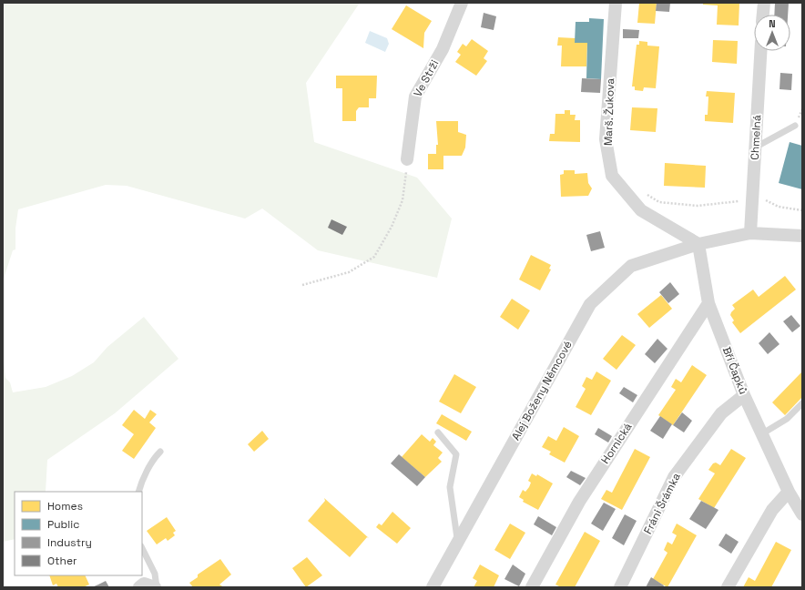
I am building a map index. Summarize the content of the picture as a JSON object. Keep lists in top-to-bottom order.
{
  "streets": {
    "street": [
      "Ve Strži",
      "Marš. Žukova",
      "Chmelná",
      "Bří Čapků",
      "Alej Boženy Němcové",
      "Hornická",
      "Fráni Šrámka"
    ]
  },
  "crossings": [
    ["Marš. Žukova", "Bří Čapků"],
    ["Marš. Žukova", "Alej Boženy Němcové"],
    ["Chmelná", "Alej Boženy Němcové"],
    ["Bří Čapků", "Alej Boženy Němcové"],
    ["Bří Čapků", "Hornická"],
    ["Bří Čapků", "Fráni Šrámka"]
  ],
  "legend": [
    "Homes",
    "Public",
    "Industry",
    "Other"
  ],
  "north": "top"
}
